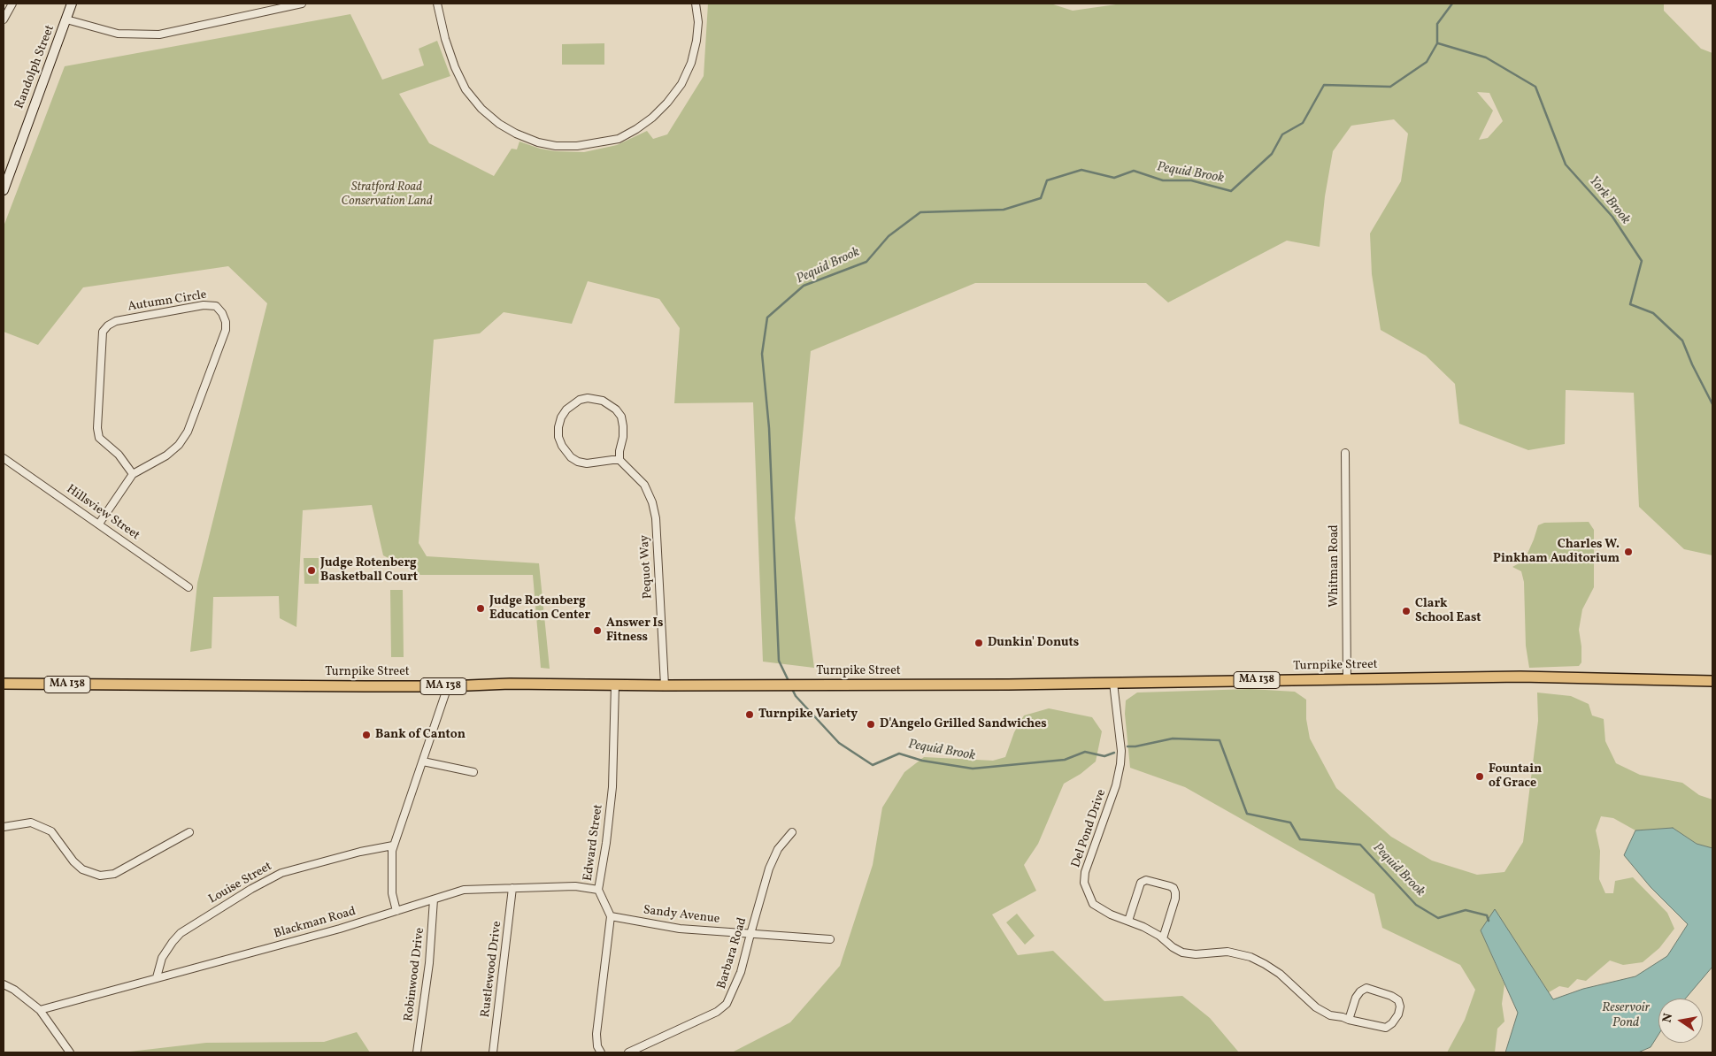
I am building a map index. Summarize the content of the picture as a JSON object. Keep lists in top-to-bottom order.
{
  "streets": {
    "main road": ["Randolph Street", "Turnpike Street", "MA 138"],
    "street": [
      "Autumn Circle",
      "Hillsview Street",
      "Whitman Road",
      "Pequot Way",
      "Del Pond Drive",
      "Edward Street",
      "Louise Street",
      "Sandy Avenue",
      "Blackman Road",
      "Barbara Road",
      "Rustlewood Drive",
      "Robinwood Drive"
    ]
  },
  "crossings": [
    ["Autumn Circle", "Hillsview Street"],
    ["Whitman Road", "Turnpike Street"],
    ["Pequot Way", "Turnpike Street"],
    ["Turnpike Street", "Del Pond Drive"],
    ["Turnpike Street", "Edward Street"],
    ["Edward Street", "Sandy Avenue"],
    ["Edward Street", "Blackman Road"],
    ["Louise Street", "Blackman Road"],
    ["Sandy Avenue", "Barbara Road"],
    ["Blackman Road", "Rustlewood Drive"],
    ["Blackman Road", "Robinwood Drive"]
  ],
  "water": ["Pequid Brook", "York Brook", "Reservoir Pond"],
  "parks": ["Stratford Road Conservation Land"],
  "places": [
    "Charles W. Pinkham Auditorium",
    "Judge Rotenberg Basketball Court",
    "Judge Rotenberg Education Center",
    "Clark School East",
    "Answer Is Fitness",
    "Dunkin' Donuts",
    "Turnpike Variety",
    "D'Angelo Grilled Sandwiches",
    "Bank of Canton",
    "Fountain of Grace"
  ],
  "north": "left"
}
